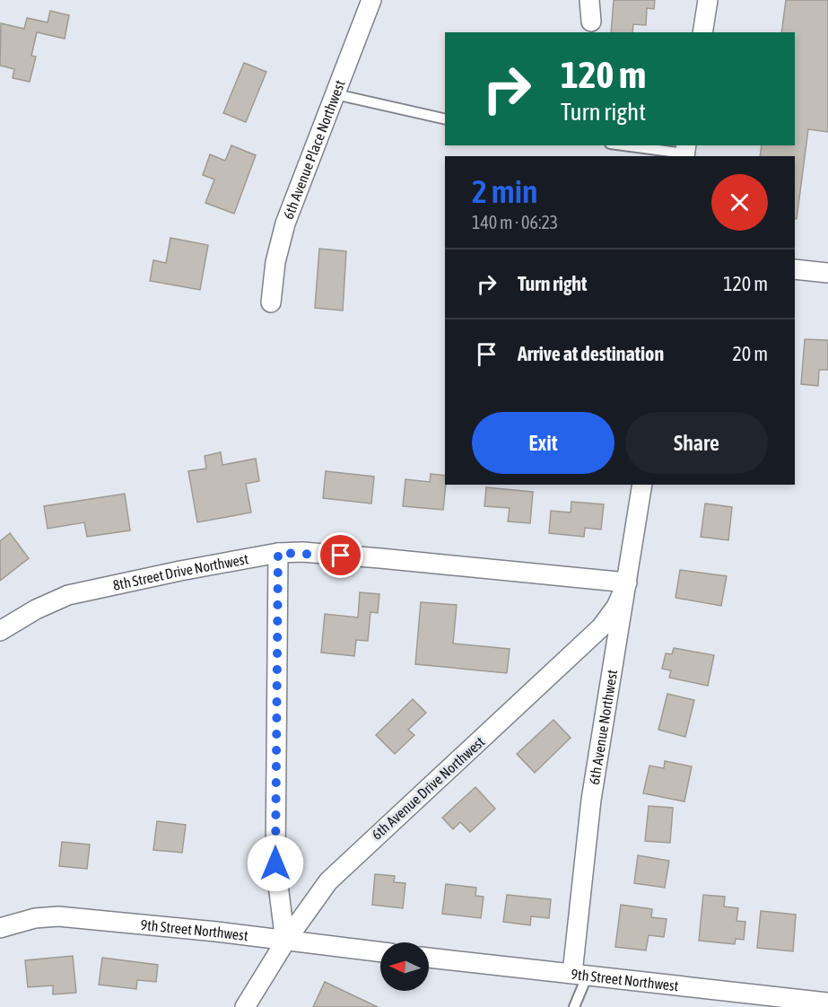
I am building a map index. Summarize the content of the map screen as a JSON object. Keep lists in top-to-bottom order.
{
  "streets": {
    "street": [
      "6th Avenue Place Northwest",
      "8th Street Drive Northwest",
      "6th Avenue Northwest",
      "6th Avenue Drive Northwest",
      "9th Street Northwest"
    ]
  },
  "crossings": [
    ["8th Street Drive Northwest", "6th Avenue Northwest"],
    ["8th Street Drive Northwest", "6th Avenue Drive Northwest"],
    ["6th Avenue Northwest", "6th Avenue Drive Northwest"],
    ["6th Avenue Northwest", "9th Street Northwest"],
    ["6th Avenue Drive Northwest", "9th Street Northwest"]
  ],
  "north": "left",
  "page": {
    "turn": ["120 m", "Turn right"],
    "heading": ["2 min", "140 m · 06:23"],
    "list": [
      {
        "name": "Turn right",
        "value": "120 m"
      },
      {
        "name": "Arrive at destination",
        "value": "20 m"
      }
    ],
    "buttons": ["Exit", "Share"]
  }
}
